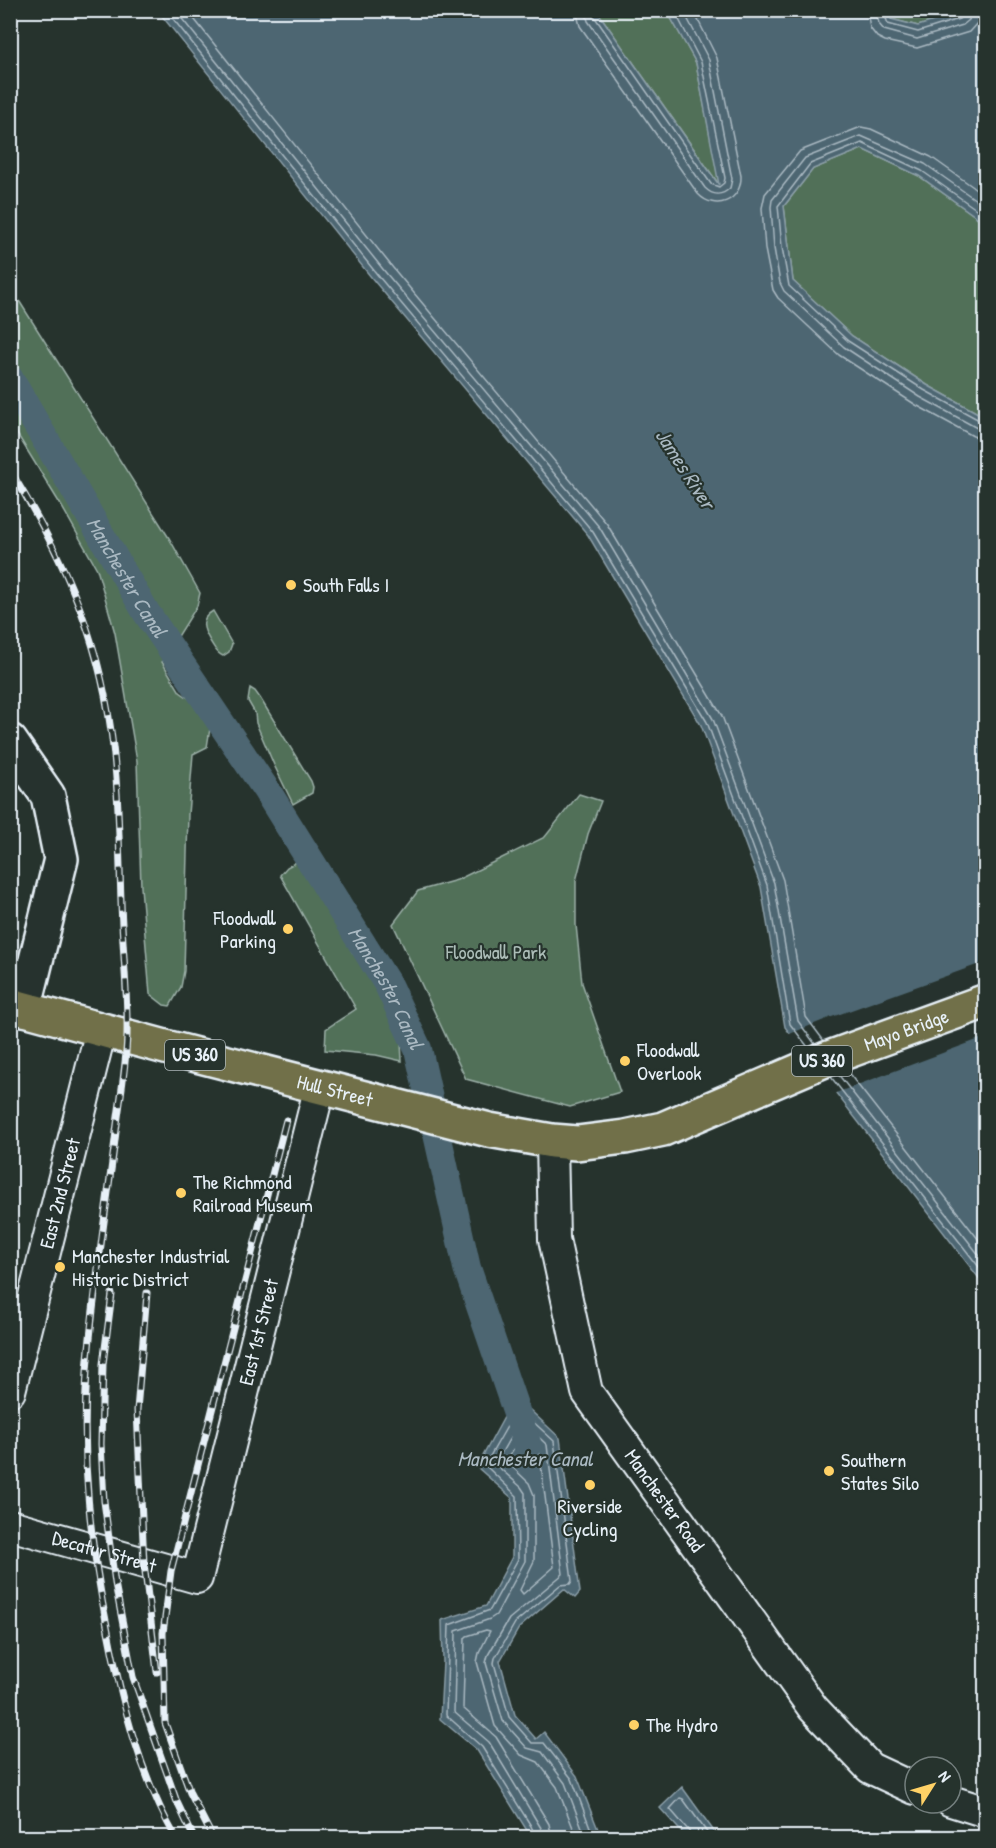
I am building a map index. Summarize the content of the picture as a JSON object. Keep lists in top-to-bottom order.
{
  "streets": {
    "main road": ["Mayo Bridge", "US 360", "Hull Street"],
    "street": [
      "East 2nd Street",
      "East 1st Street",
      "Manchester Road",
      "Decatur Street"
    ]
  },
  "crossings": [
    ["Mayo Bridge", "Hull Street"],
    ["Hull Street", "East 2nd Street"],
    ["Hull Street", "East 1st Street"],
    ["Hull Street", "Manchester Road"],
    ["East 1st Street", "Decatur Street"]
  ],
  "water": ["James River", "Manchester Canal"],
  "parks": ["Floodwall Park"],
  "places": [
    "South Falls I",
    "Floodwall Parking",
    "Floodwall Overlook",
    "The Richmond Railroad Museum",
    "Manchester Industrial Historic District",
    "Southern States Silo",
    "Riverside Cycling",
    "The Hydro"
  ],
  "north": "top right"
}
